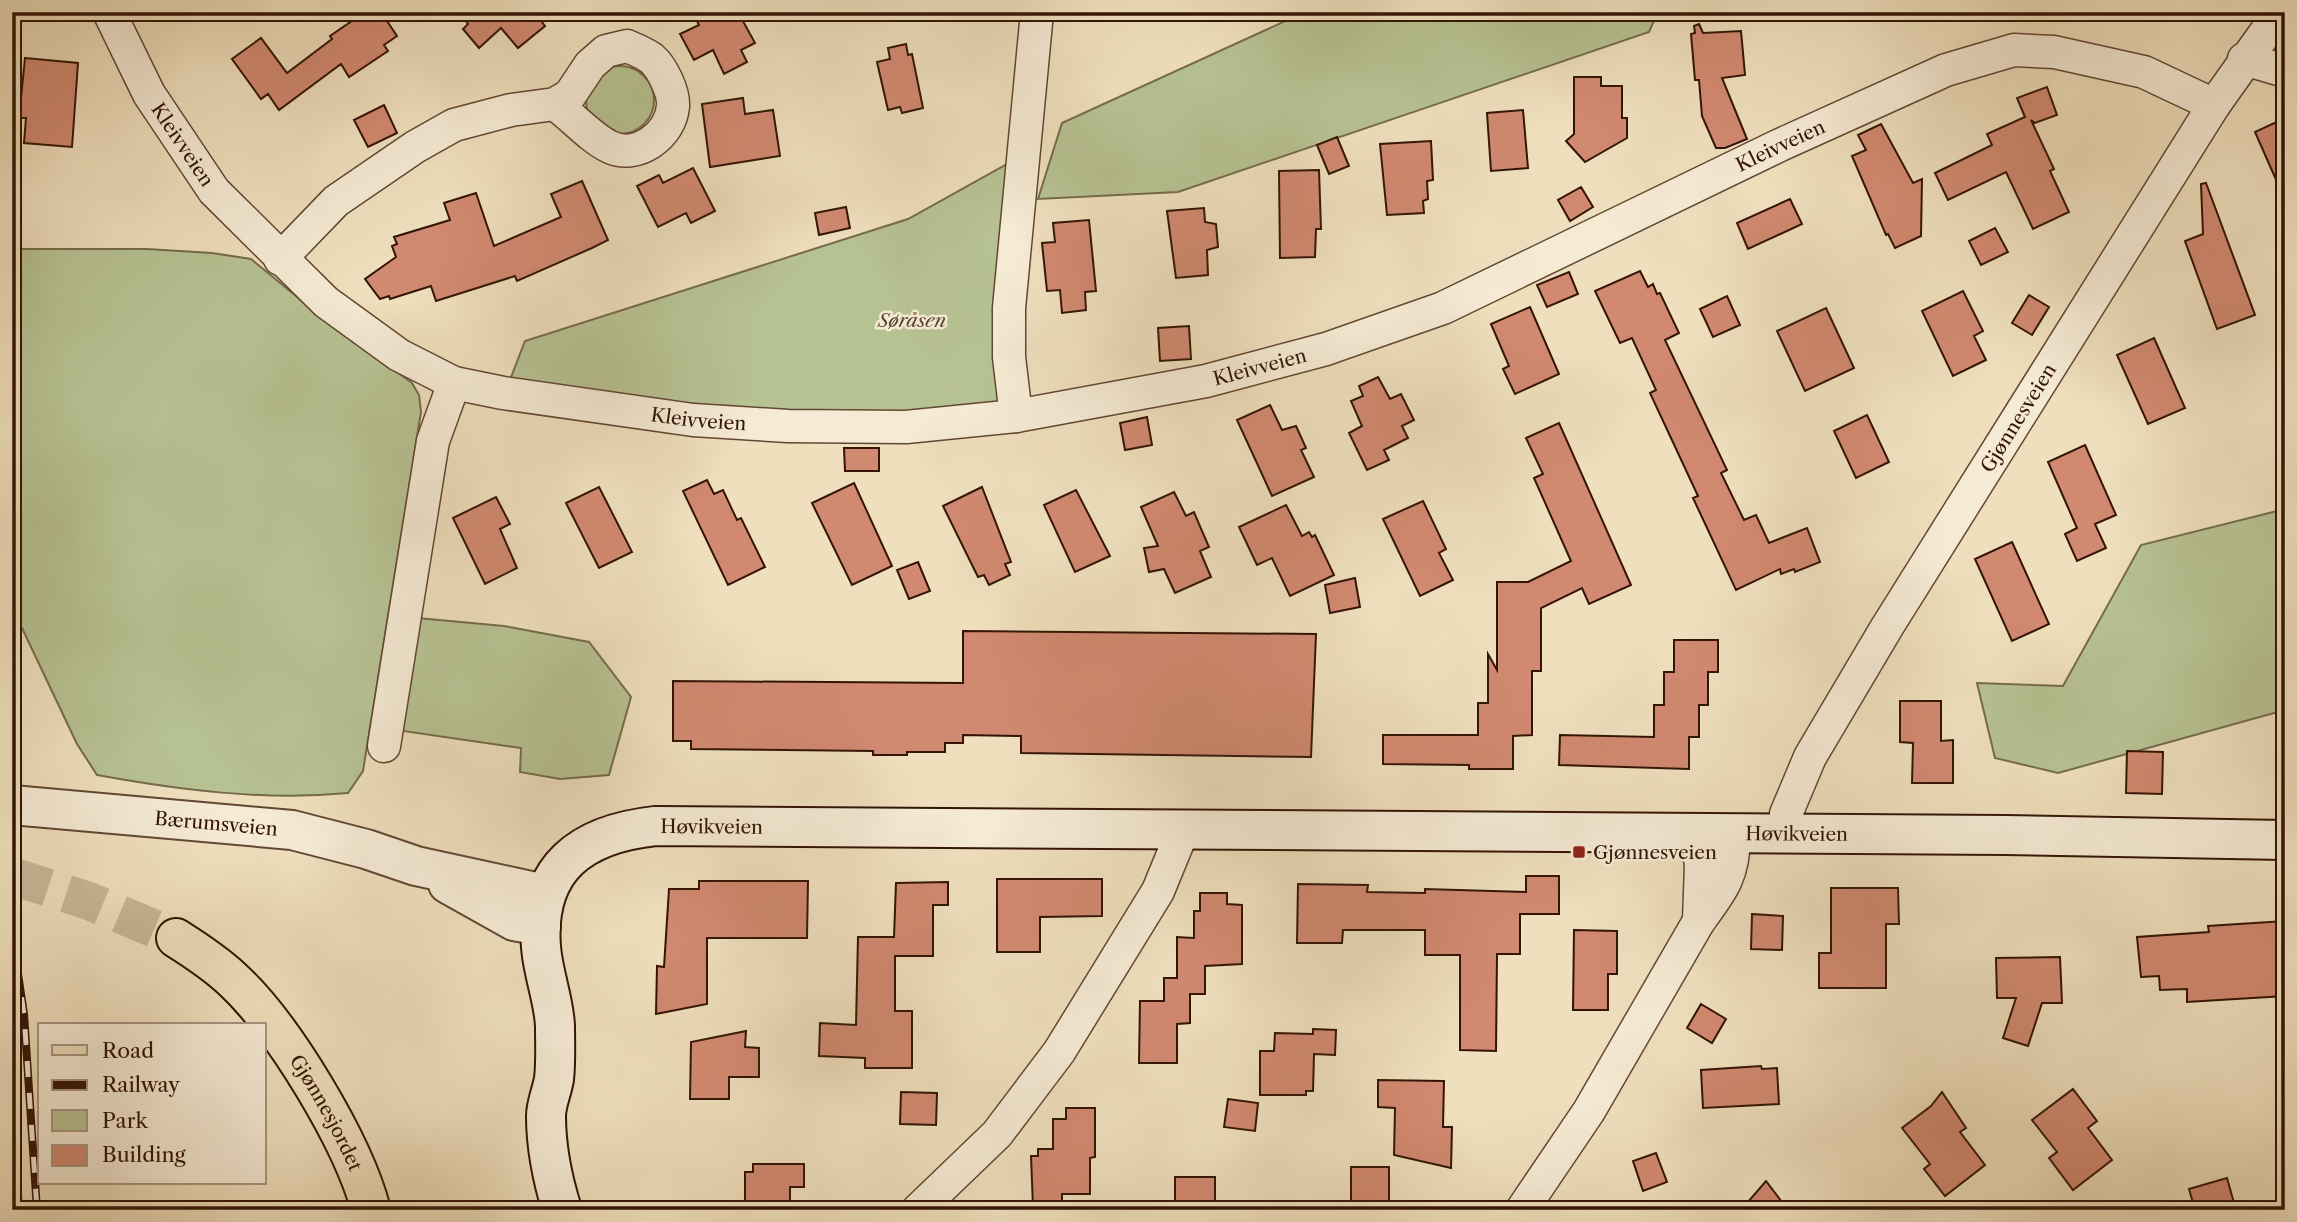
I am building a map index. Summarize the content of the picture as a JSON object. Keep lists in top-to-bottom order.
{
  "streets": {
    "main road": ["Bærumsveien", "Høvikveien", "Gjønnesjordet"],
    "street": ["Kleivveien", "Gjønnesveien"]
  },
  "crossings": [
    ["Kleivveien", "Gjønnesveien"],
    ["Gjønnesveien", "Høvikveien"],
    ["Bærumsveien", "Høvikveien"]
  ],
  "parks": ["Søråsen"],
  "places": {
    "transit": ["Gjønnesveien"]
  },
  "legend": [
    "Road",
    "Railway",
    "Park",
    "Building"
  ]
}
